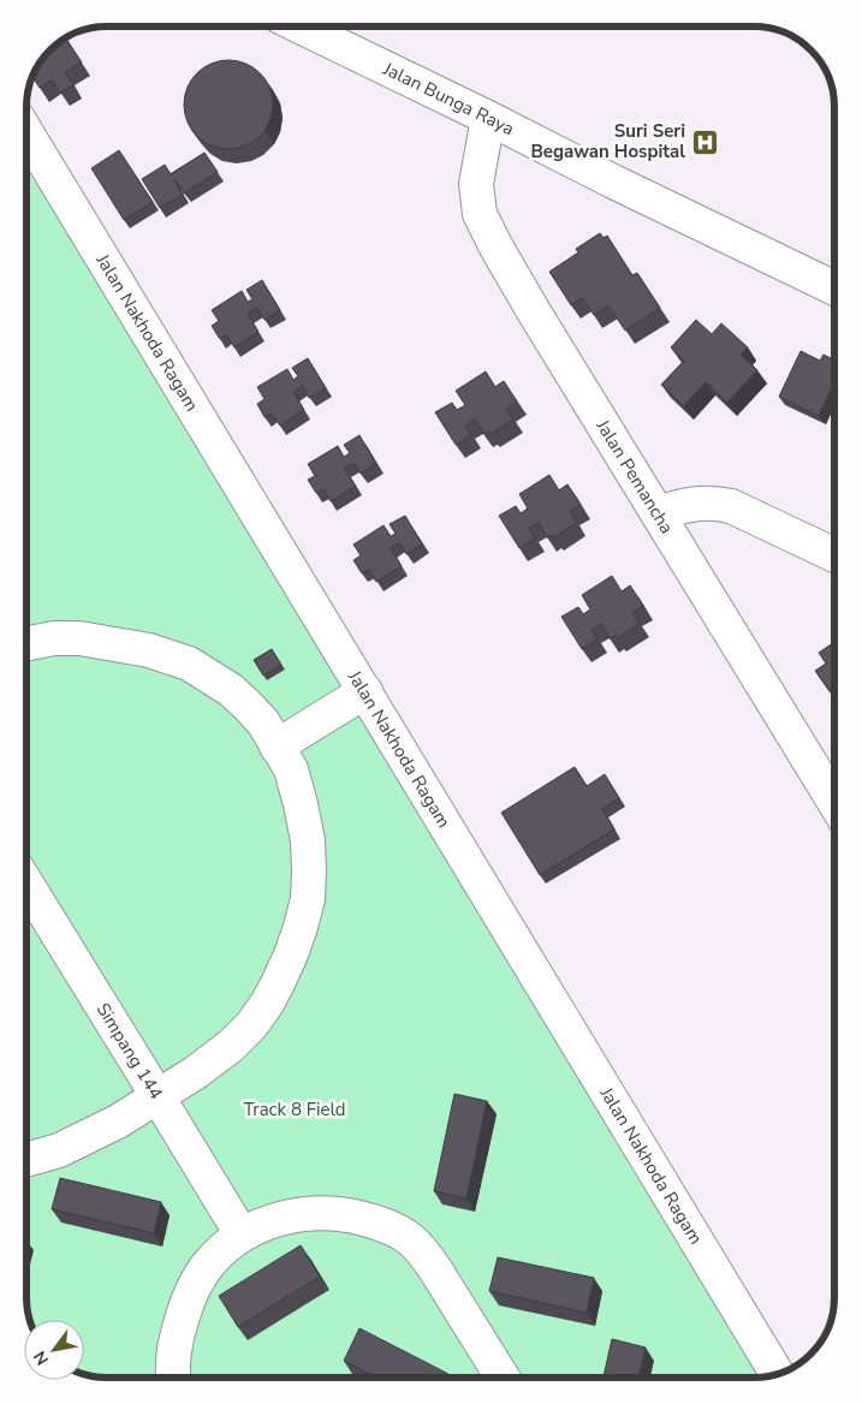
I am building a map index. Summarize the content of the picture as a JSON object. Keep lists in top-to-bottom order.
{
  "streets": {
    "street": [
      "Jalan Bunga Raya",
      "Jalan Nakhoda Ragam",
      "Jalan Pemancha",
      "Simpang 144"
    ]
  },
  "crossings": [
    ["Jalan Bunga Raya", "Jalan Pemancha"]
  ],
  "parks": ["Track 8 Field"],
  "places": {
    "hospital": ["Suri Seri Begawan Hospital"]
  },
  "north": "bottom left"
}
